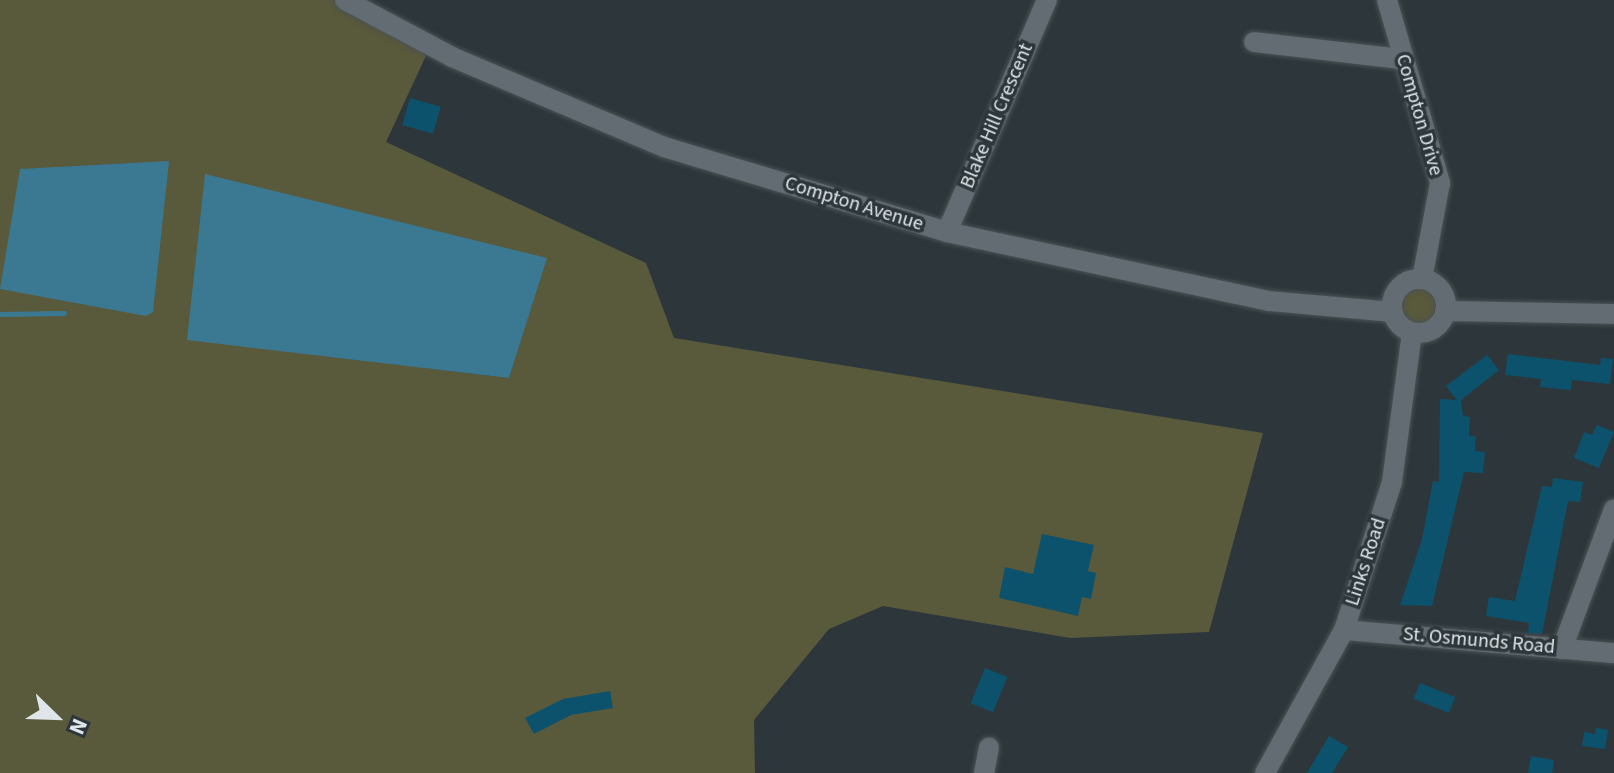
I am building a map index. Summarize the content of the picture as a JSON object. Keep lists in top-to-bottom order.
{
  "streets": {
    "street": [
      "Compton Drive",
      "Blake Hill Crescent",
      "Compton Avenue",
      "Links Road",
      "St. Osmunds Road"
    ]
  },
  "crossings": [
    ["Compton Drive", "Compton Avenue"],
    ["Compton Drive", "Links Road"],
    ["Blake Hill Crescent", "Compton Avenue"],
    ["Compton Avenue", "Links Road"],
    ["Links Road", "St. Osmunds Road"]
  ],
  "north": "bottom right"
}
